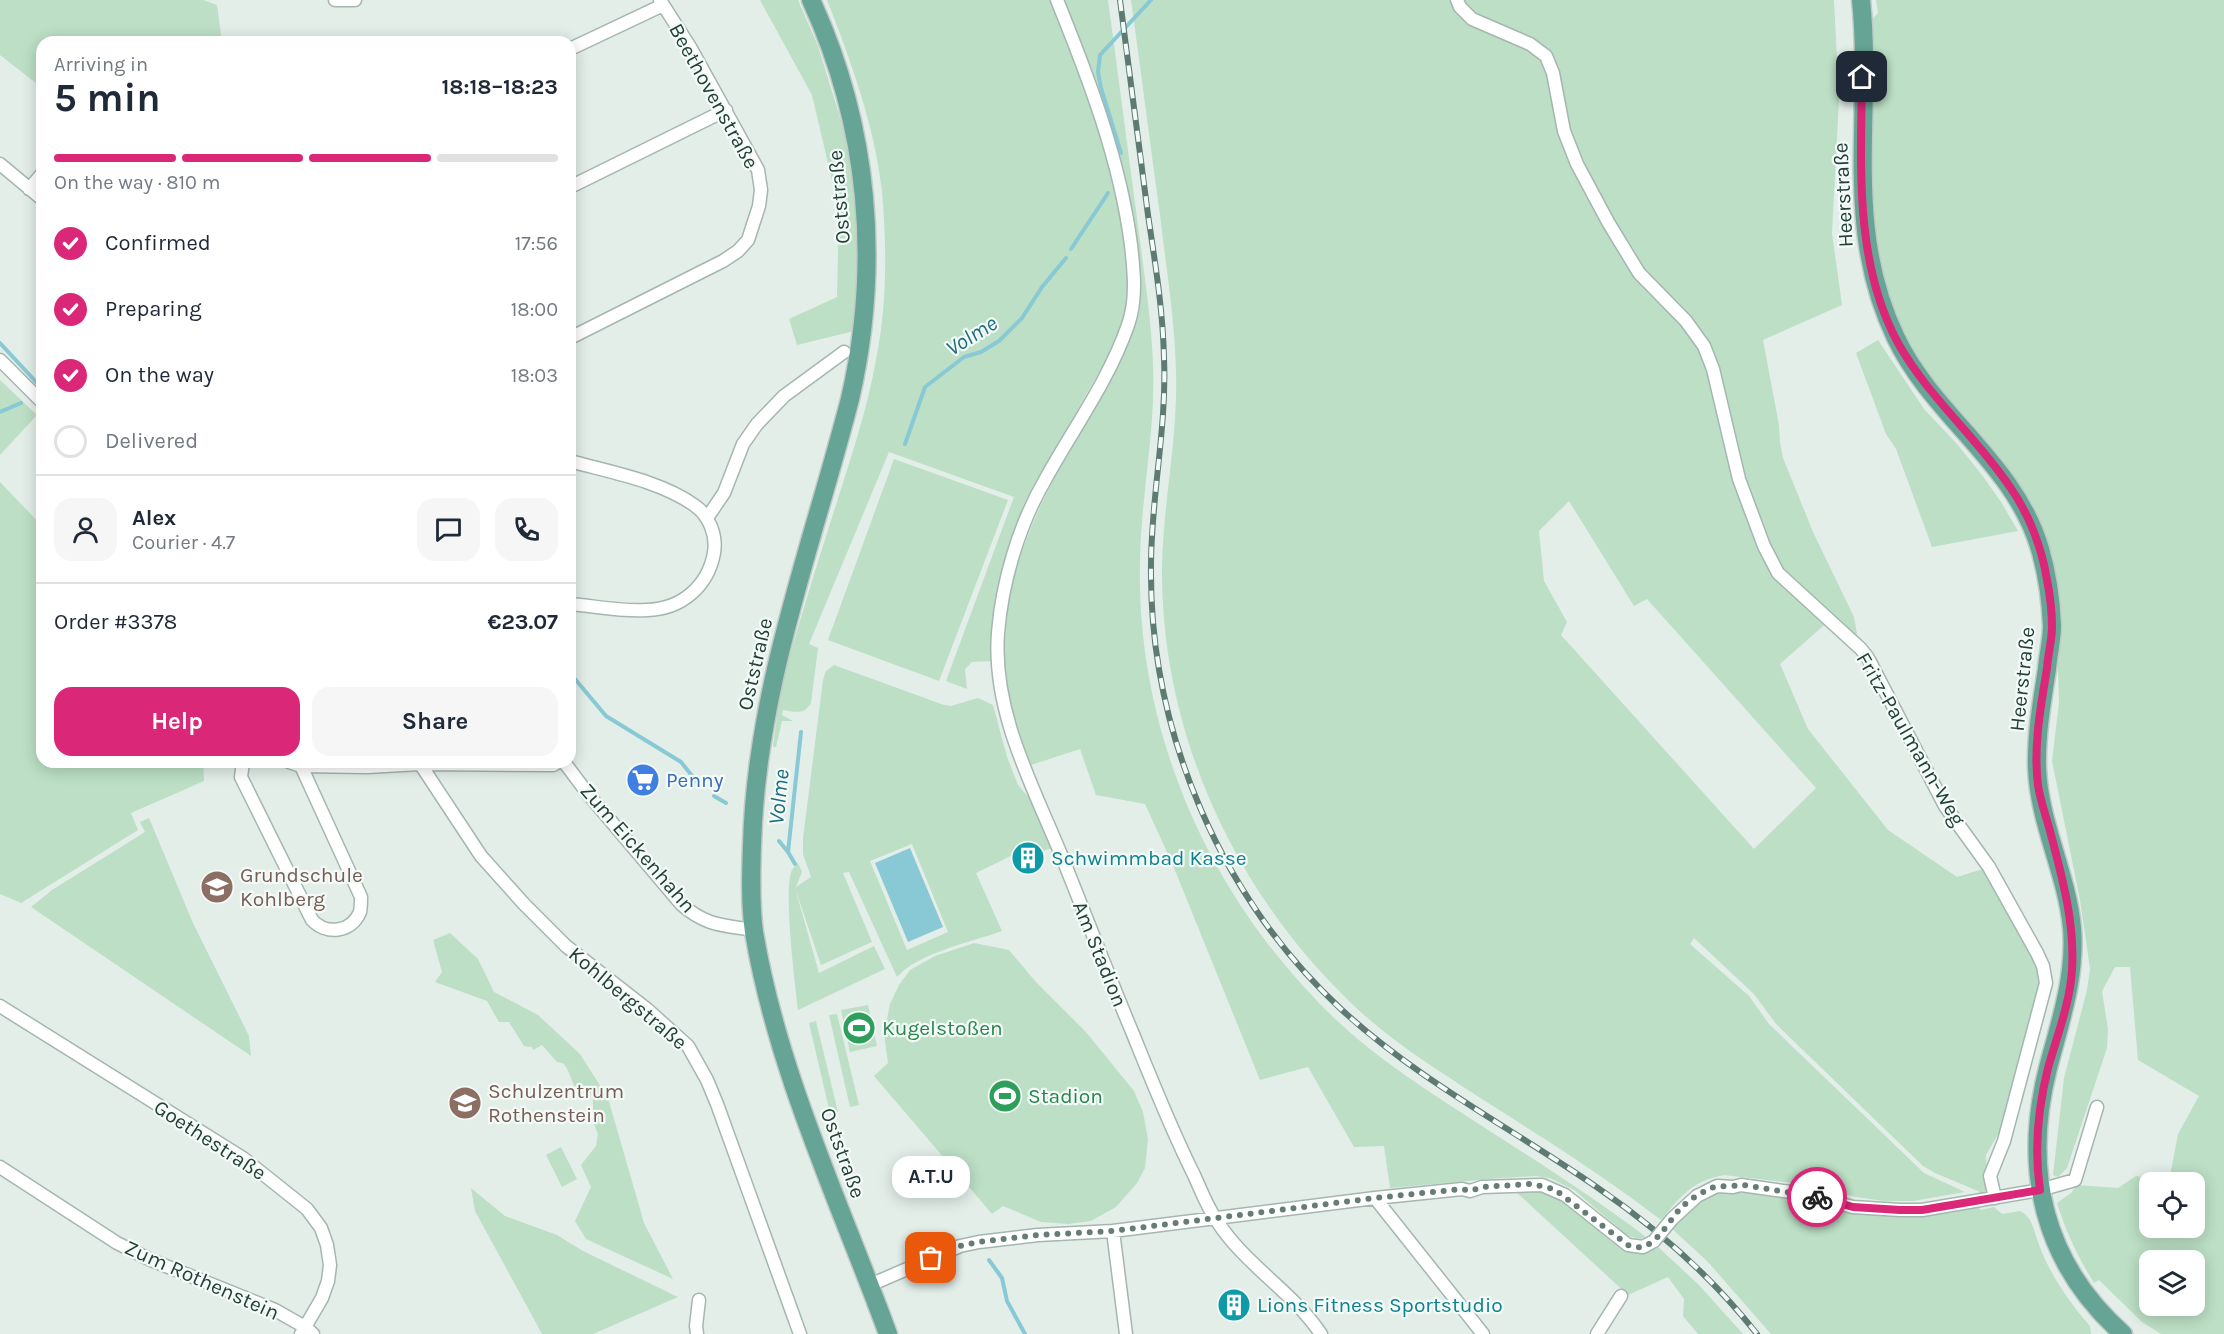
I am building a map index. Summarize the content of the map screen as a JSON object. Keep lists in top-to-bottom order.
{
  "streets": {
    "main road": ["Heerstraße", "Oststraße"],
    "street": [
      "Beethovenstraße",
      "Fritz-Paulmann-Weg",
      "Zum Eickenhahn",
      "Am Stadion",
      "Kohlbergstraße",
      "Goethestraße",
      "Zum Rothenstein"
    ]
  },
  "crossings": [
    ["Oststraße", "Zum Eickenhahn"],
    ["Goethestraße", "Zum Rothenstein"]
  ],
  "water": ["Volme"],
  "places": {
    "supermarket": ["Penny"],
    "building": ["Schwimmbad Kasse", "Lions Fitness Sportstudio"],
    "school or university": ["Grundschule Kohlberg", "Schulzentrum Rothenstein"],
    "sports": ["Kugelstoßen", "Stadion"],
    "other": ["A.T.U"]
  },
  "page": {
    "heading": ["5 min", "Arriving in", "18:18–18:23"],
    "panel": [
      "Alex",
      "Courier · 4.7",
      "Order #3378",
      "€23.07"
    ],
    "bar": "On the way · 810 m",
    "list": [
      ["Confirmed", "17:56"],
      ["Preparing", "18:00"],
      ["On the way", "18:03"],
      "Delivered"
    ],
    "buttons": ["Help", "Share"],
    "bubble": "A.T.U"
  }
}
